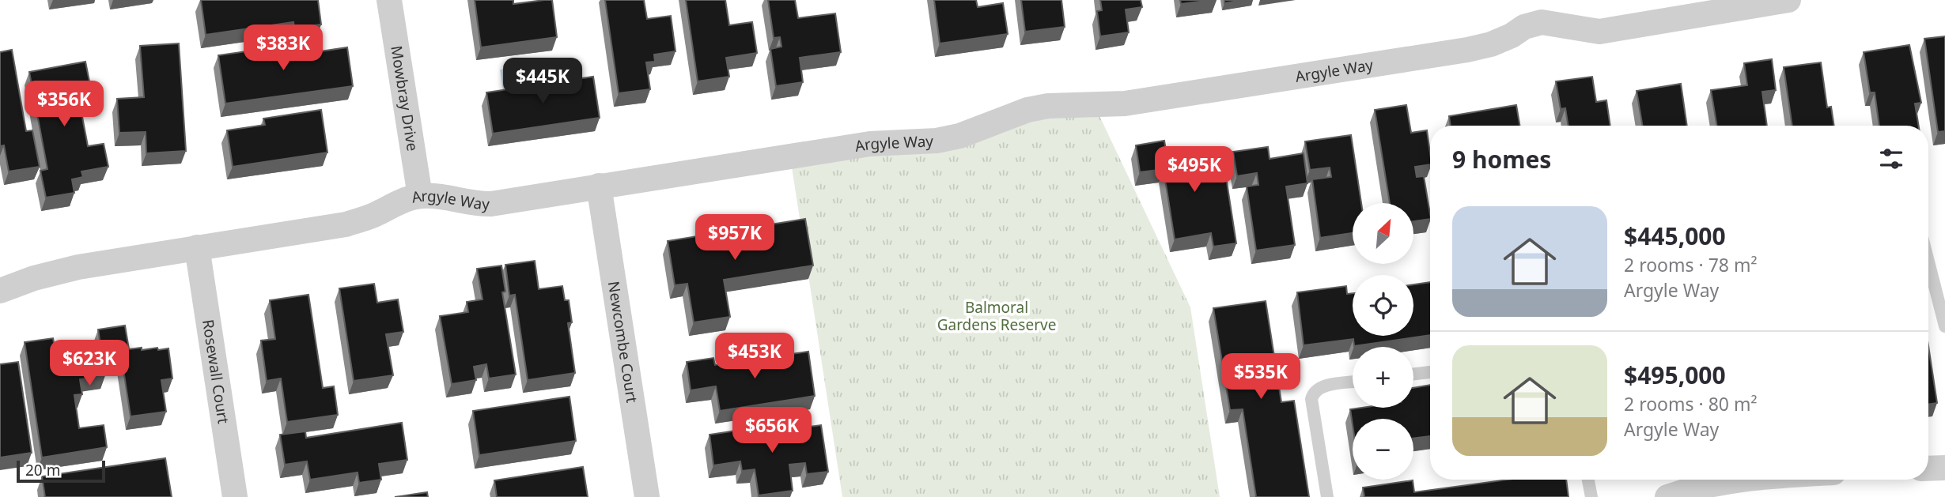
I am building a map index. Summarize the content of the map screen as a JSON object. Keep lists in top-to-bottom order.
{
  "streets": {
    "street": [
      "Argyle Way",
      "Mowbray Drive",
      "Newcombe Court",
      "Rosewall Court"
    ]
  },
  "crossings": [
    ["Argyle Way", "Mowbray Drive"],
    ["Argyle Way", "Newcombe Court"],
    ["Argyle Way", "Rosewall Court"]
  ],
  "parks": ["Balmoral Gardens Reserve"],
  "scale_bar": "20 m",
  "north": "top right",
  "page": {
    "price": [
      "$383K",
      "$445K",
      "$356K",
      "$495K",
      "$957K",
      "$453K",
      "$623K",
      "$535K",
      "$656K"
    ],
    "heading": "9 homes",
    "list": [
      {
        "name": "$445,000",
        "note": "2 rooms · 78 m² · Argyle Way"
      },
      {
        "name": "$495,000",
        "note": "2 rooms · 80 m² · Argyle Way"
      }
    ],
    "map_buttons": ["+", "−"],
    "scale": "20 m"
  }
}
